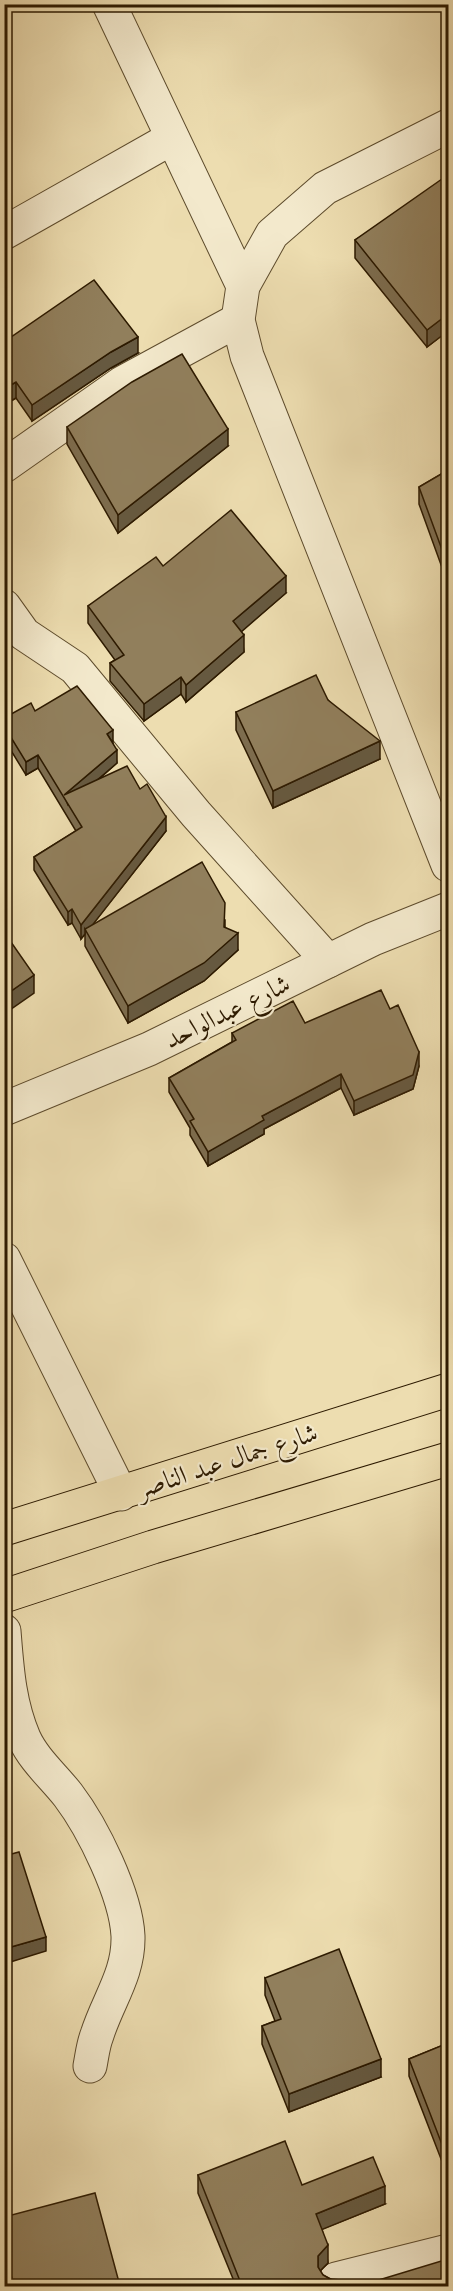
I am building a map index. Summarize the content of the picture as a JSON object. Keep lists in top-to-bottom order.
{
  "streets": {
    "main road": ["شارع جمال عبد الناصر"],
    "street": ["شارع عبدالواحد"]
  }
}
